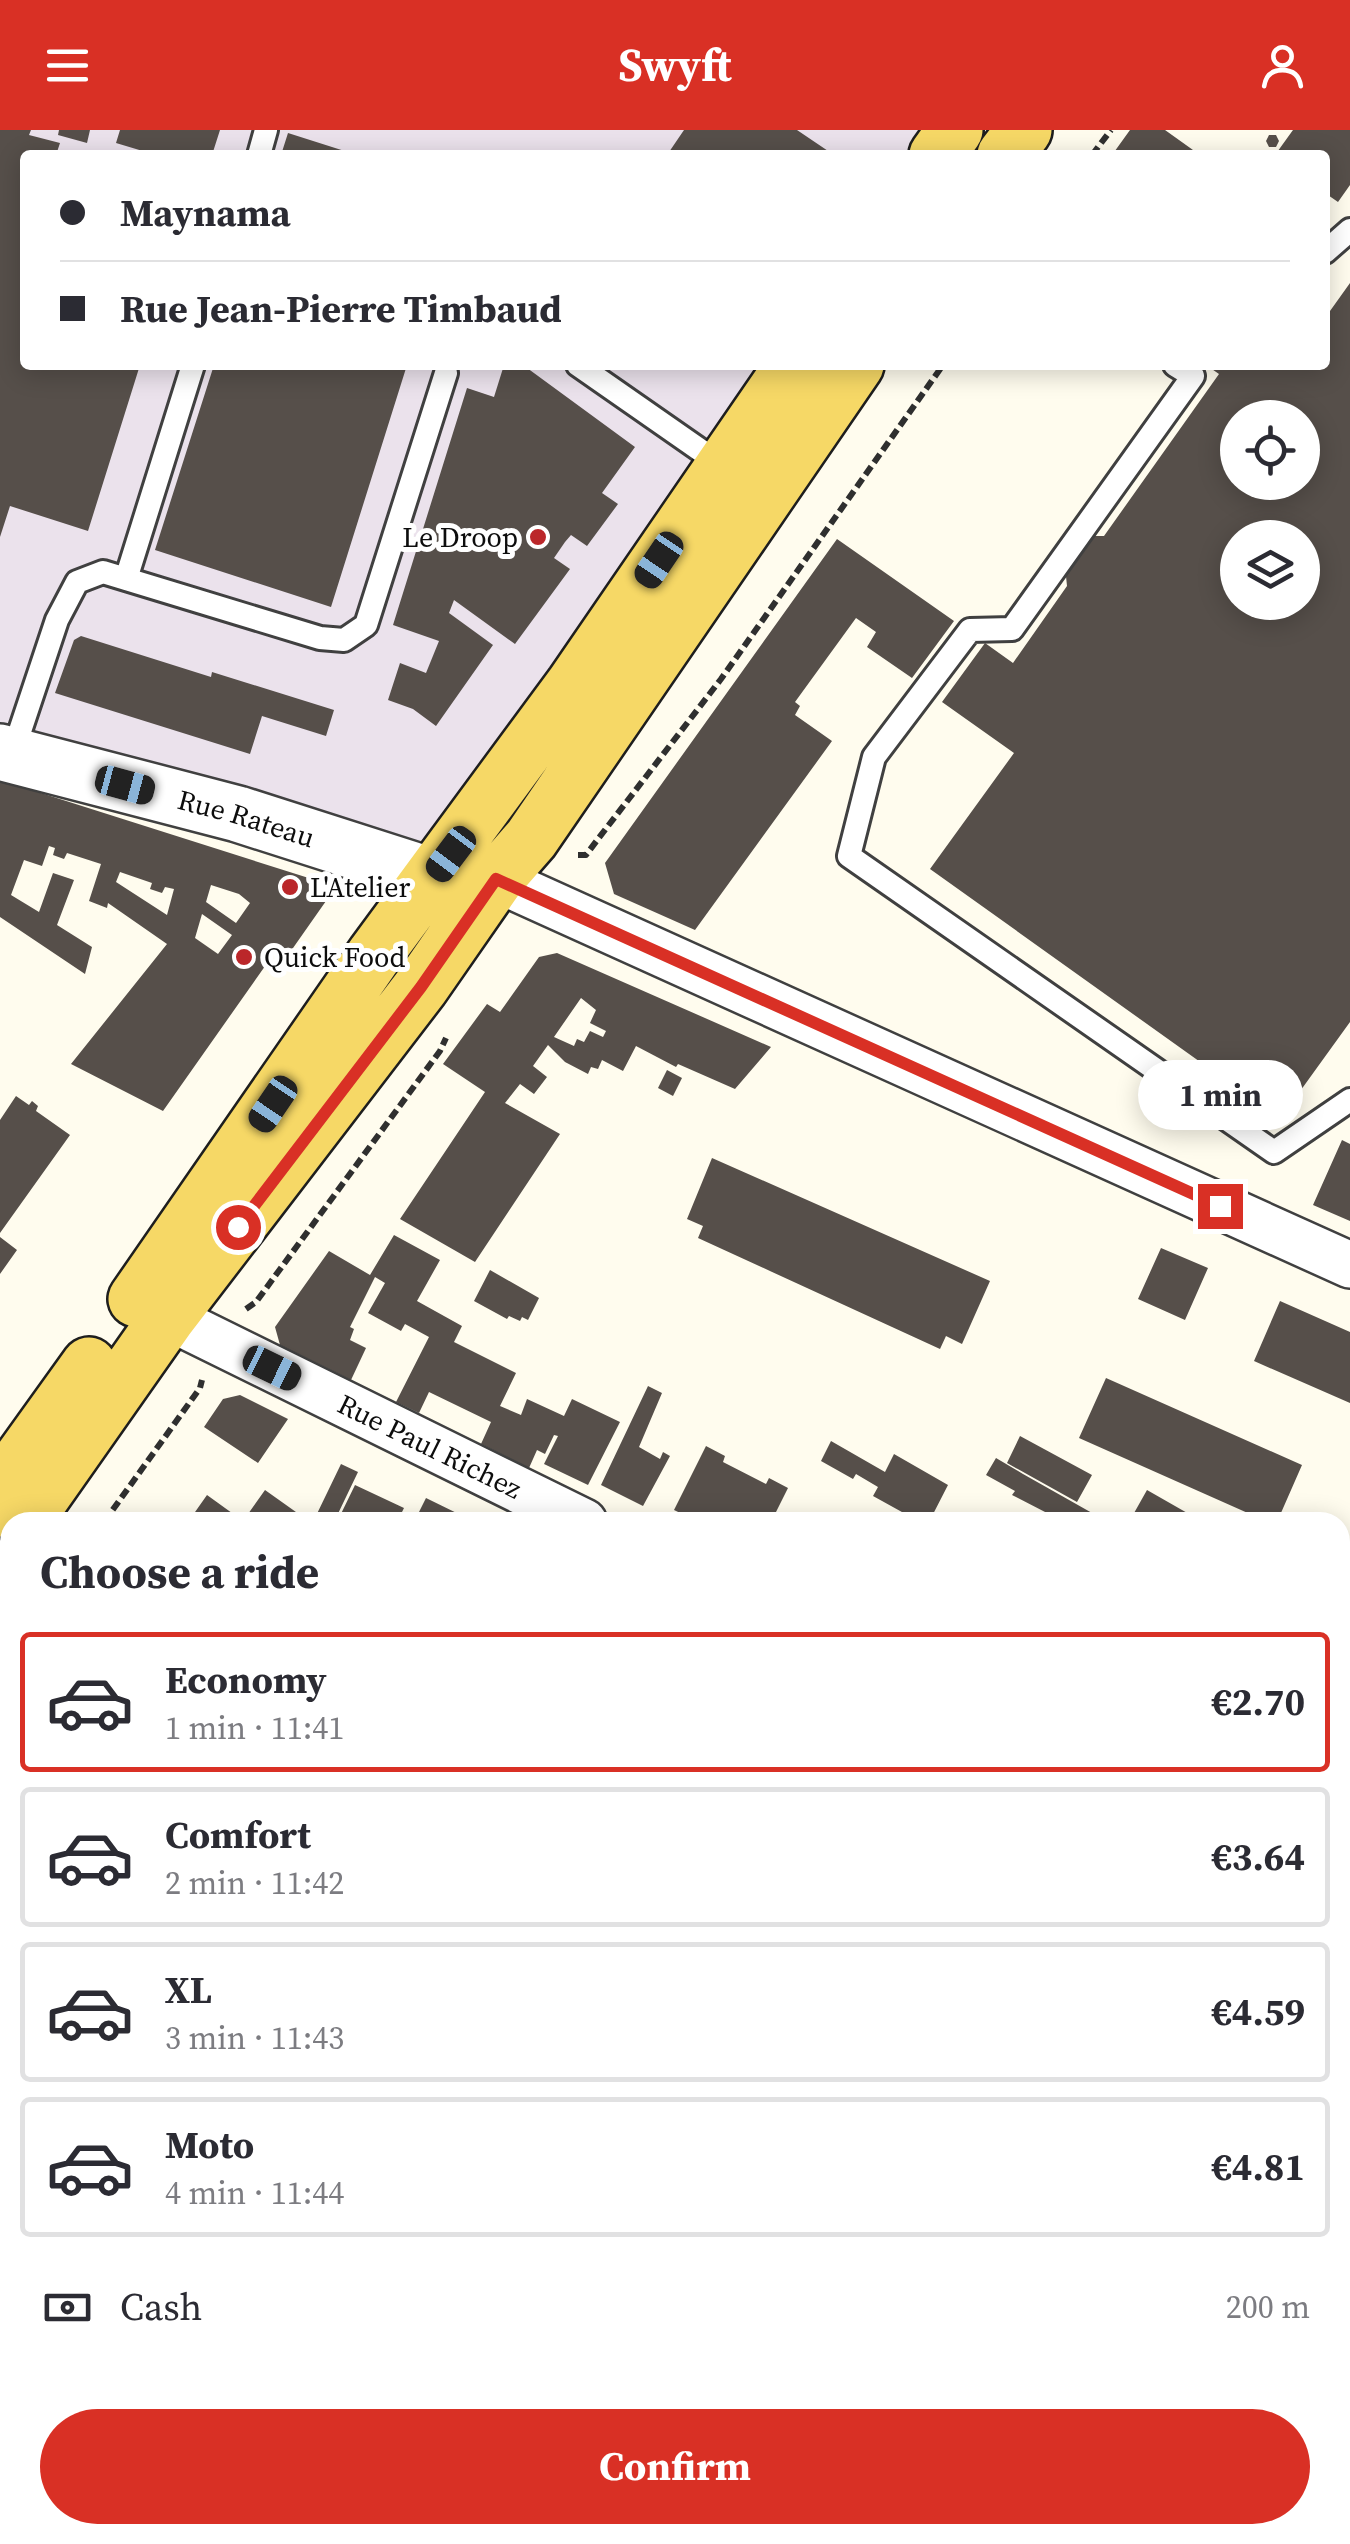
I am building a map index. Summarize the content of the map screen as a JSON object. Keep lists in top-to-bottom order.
{
  "streets": {
    "street": ["Rue Rateau", "Rue Paul Richez"]
  },
  "places": ["Le Droop", "L'Atelier", "Quick Food"],
  "page": {
    "header": "Swyft",
    "banner": ["Maynama", "Rue Jean-Pierre Timbaud"],
    "bubble": "1 min",
    "heading": "Choose a ride",
    "list": [
      {
        "name": "Economy",
        "note": "1 min · 11:41",
        "value": "€2.70"
      },
      {
        "name": "Comfort",
        "note": "2 min · 11:42",
        "value": "€3.64"
      },
      {
        "name": "XL",
        "note": "3 min · 11:43",
        "value": "€4.59"
      },
      {
        "name": "Moto",
        "note": "4 min · 11:44",
        "value": "€4.81"
      }
    ],
    "pay": ["Cash", "200 m"],
    "buttons": "Confirm"
  }
}
